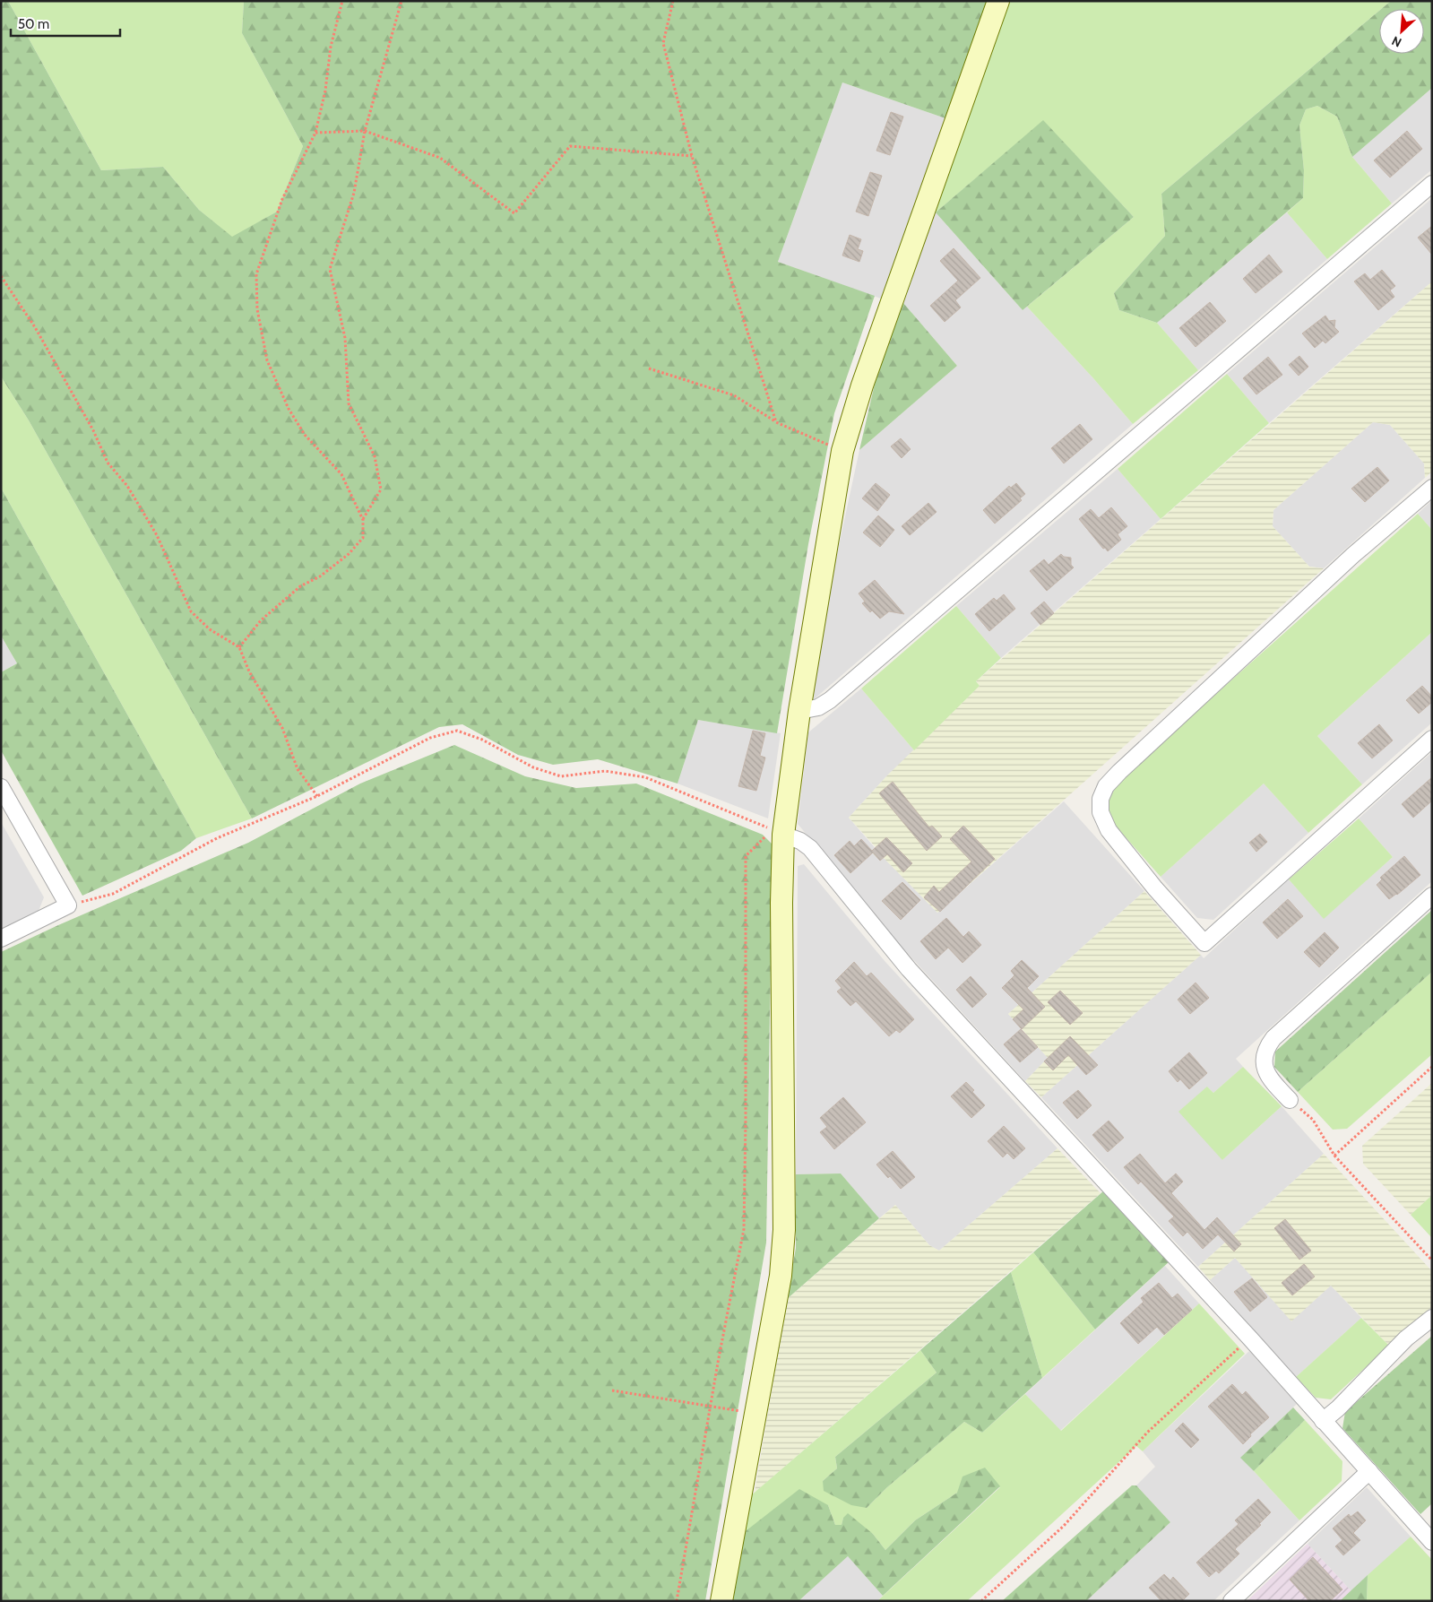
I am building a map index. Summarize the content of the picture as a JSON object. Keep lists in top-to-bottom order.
{
  "scale_bar": "50 m",
  "north": "bottom left"
}
